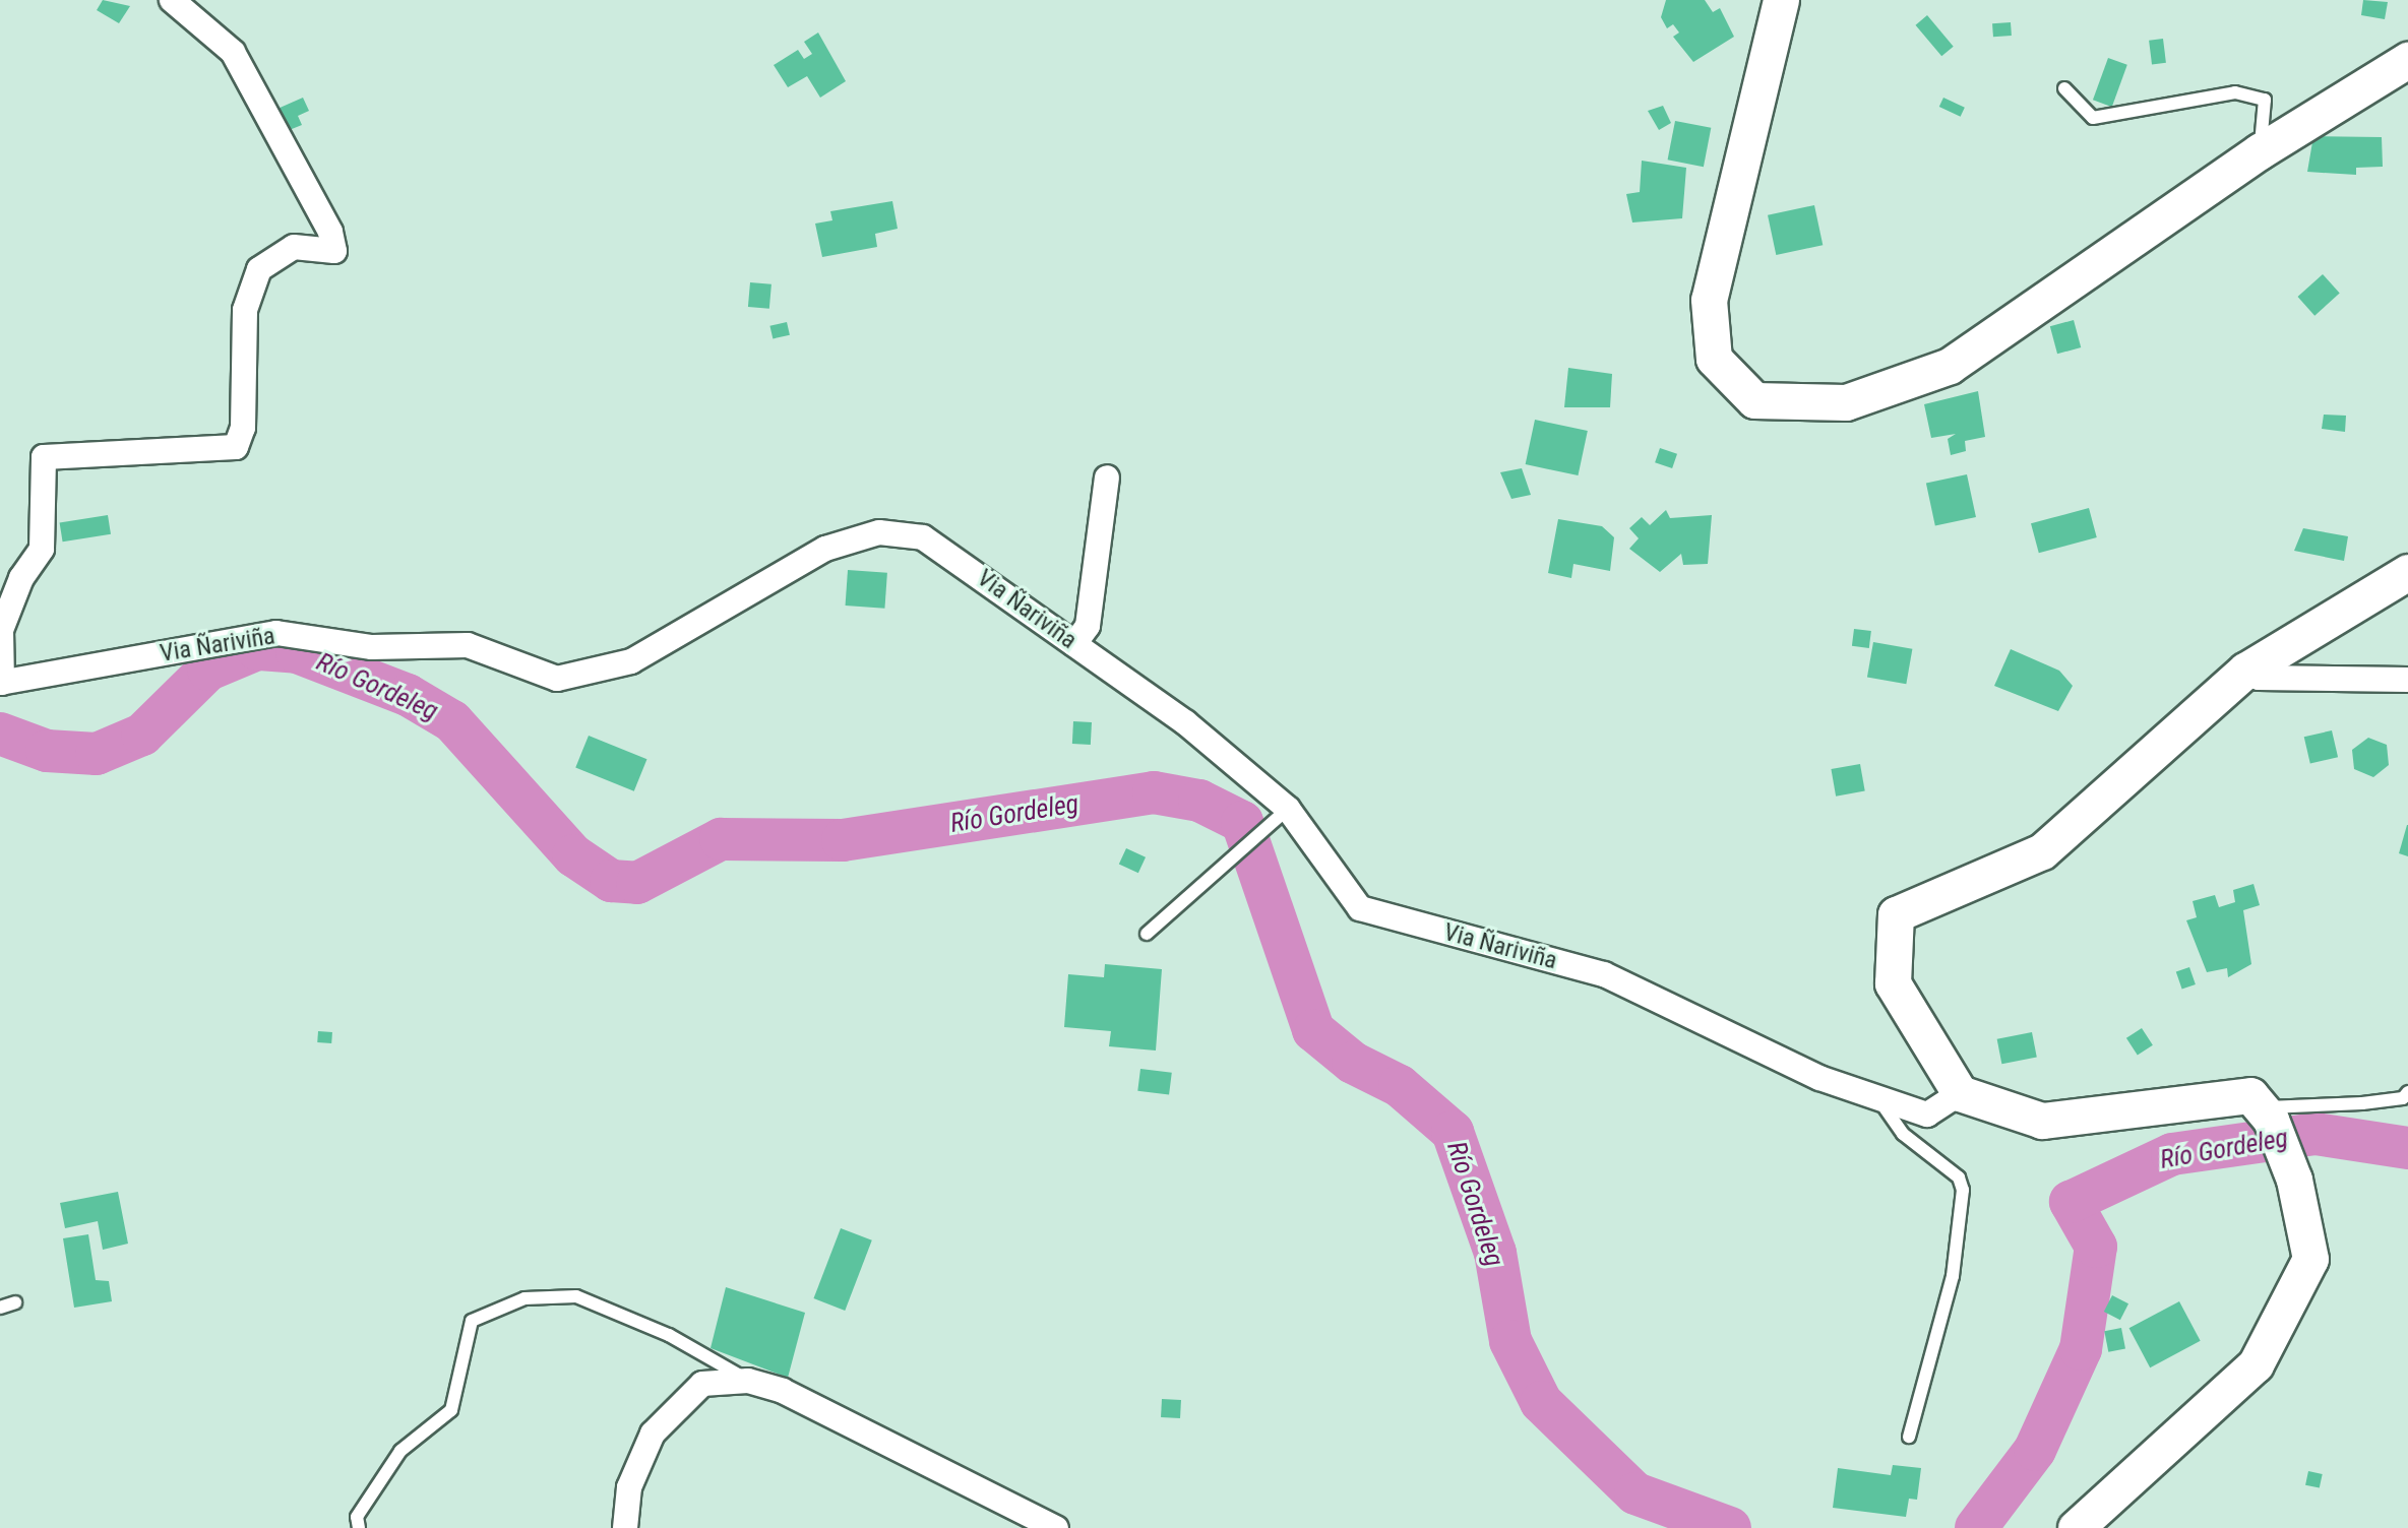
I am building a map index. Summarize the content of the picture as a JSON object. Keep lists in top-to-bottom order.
{
  "streets": {
    "street": ["Via Ñariviña"]
  },
  "water": ["Río Gordeleg"]
}
